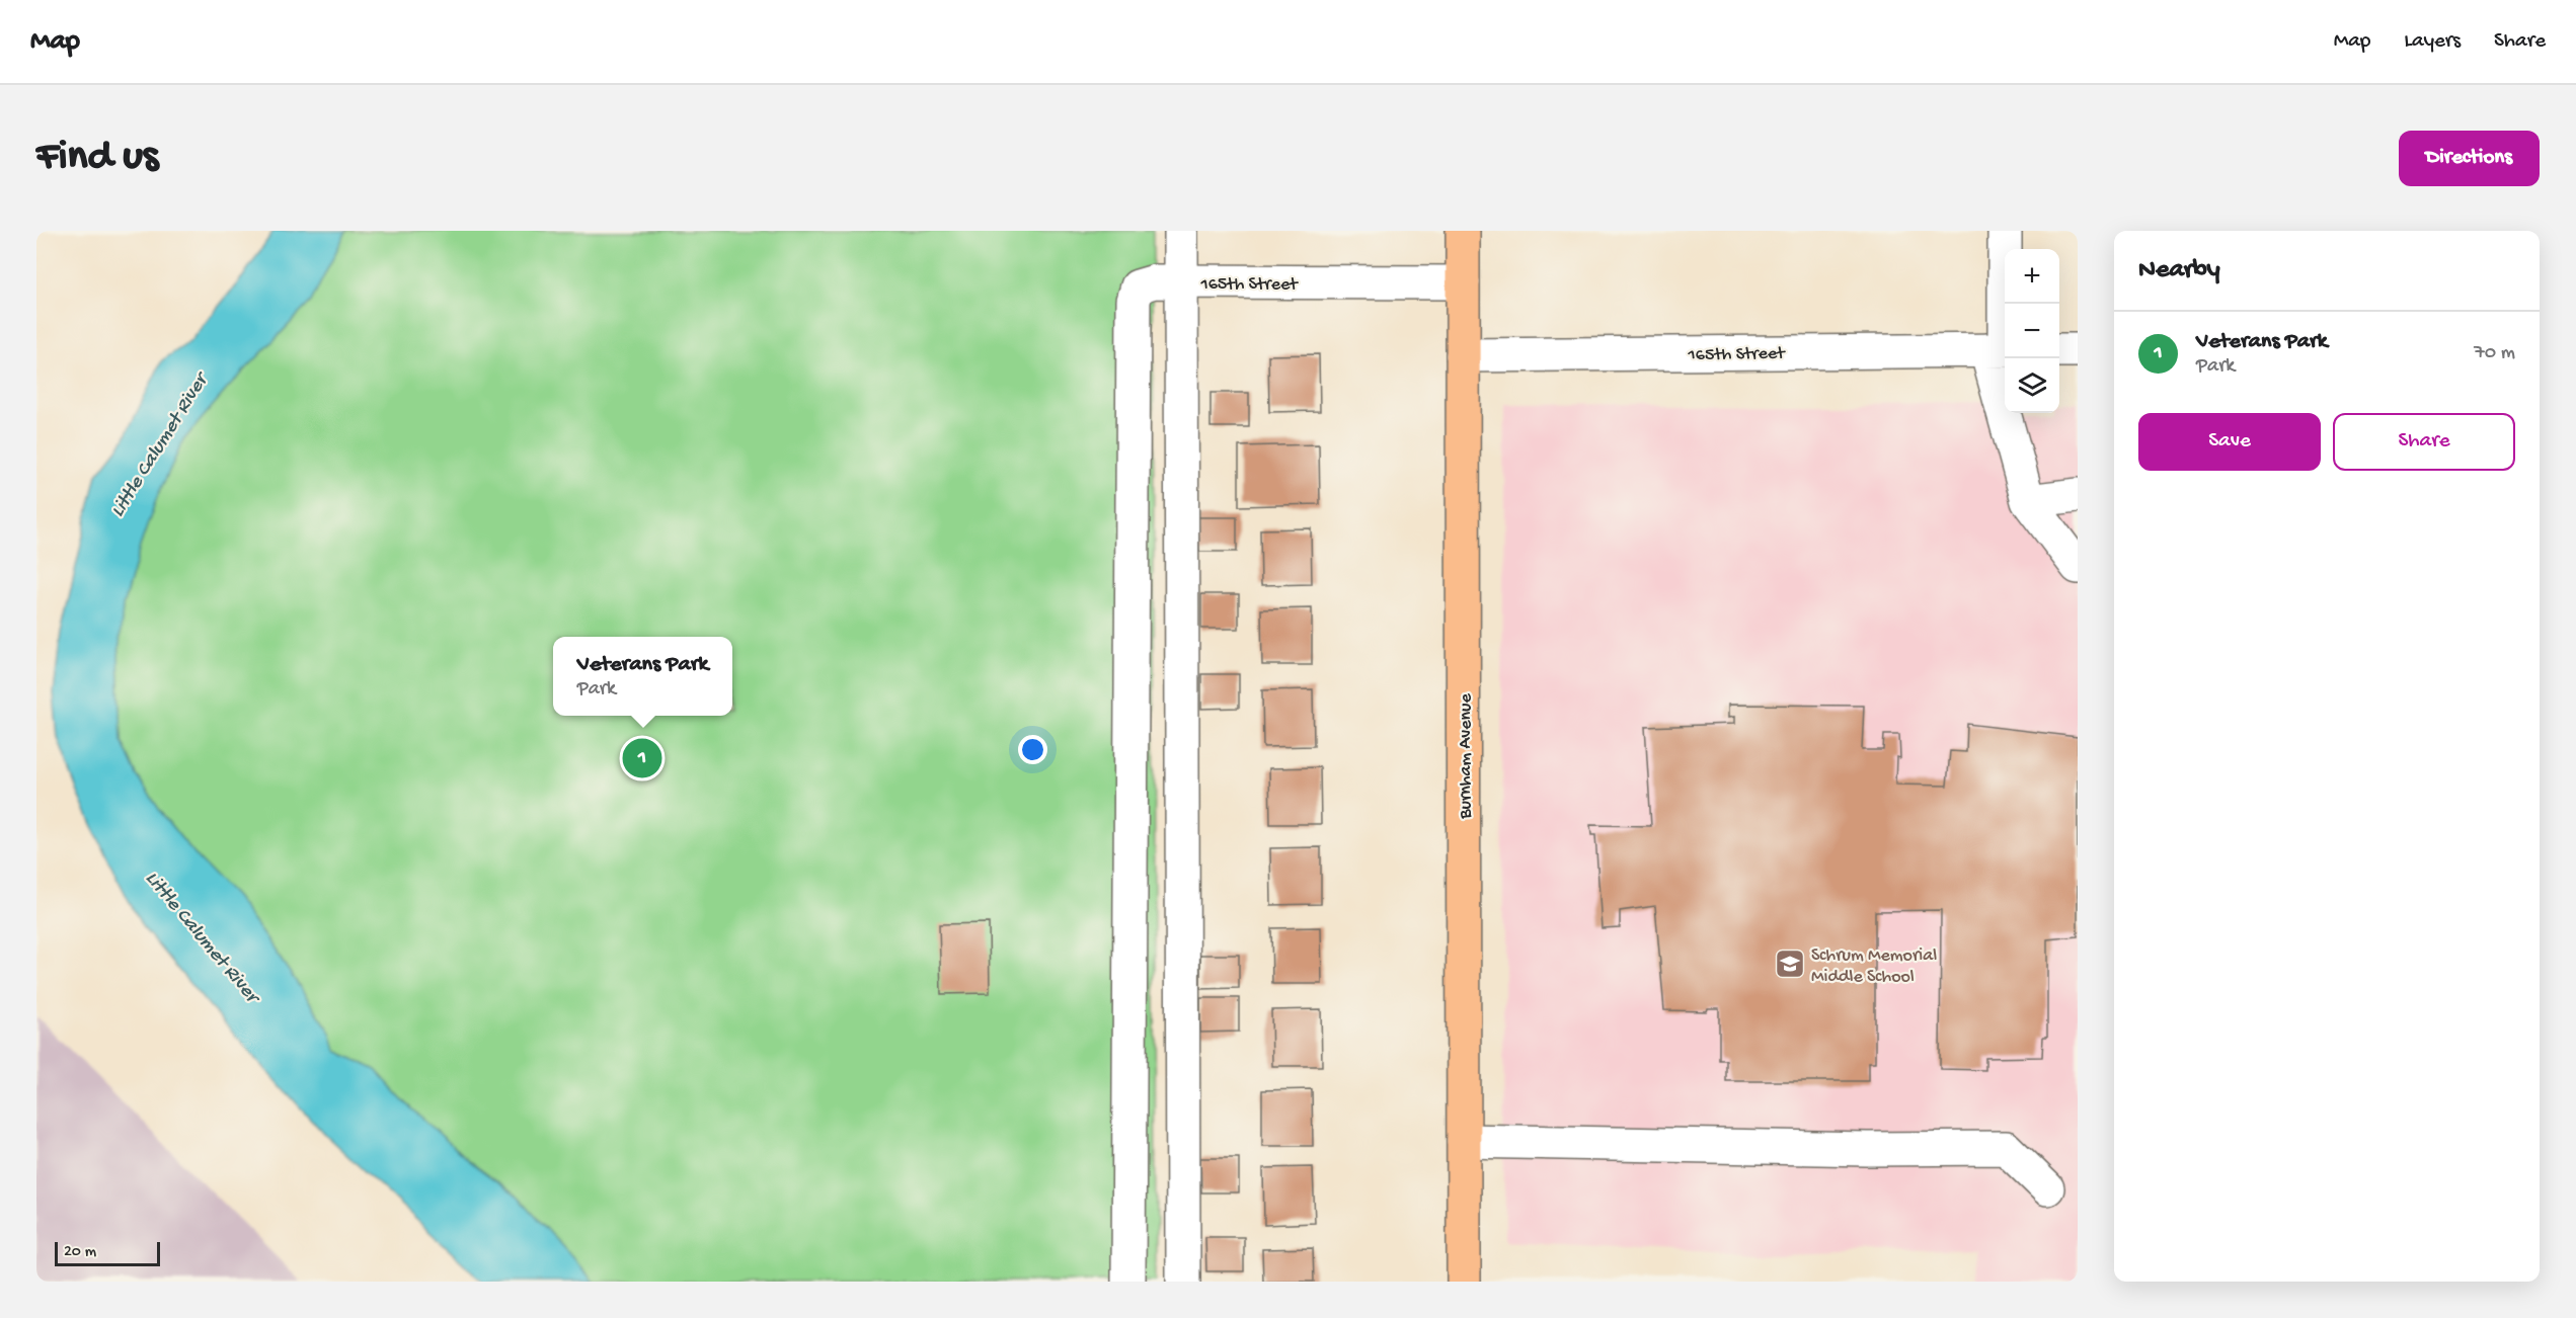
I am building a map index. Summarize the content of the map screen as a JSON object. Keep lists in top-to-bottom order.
{
  "streets": {
    "main road": ["Burnham Avenue"],
    "street": ["165th Street"]
  },
  "crossings": [
    ["165th Street", "Burnham Avenue"]
  ],
  "water": ["Little Calumet River"],
  "places": {
    "school or university": ["Schrum Memorial Middle School"]
  },
  "scale_bar": "20 m",
  "page": {
    "header": "Map",
    "nav": ["Map", "Layers", "Share"],
    "buttons": [
      "Directions",
      ["Save", "Share"]
    ],
    "title": "Find us",
    "heading": "Nearby",
    "map_buttons": ["+", "−"],
    "list": [
      {
        "mark": "1",
        "name": "Veterans Park",
        "note": "Park",
        "value": "70 m"
      }
    ],
    "popup": ["Veterans Park", "Park"],
    "pins": "1",
    "scale": "20 m"
  }
}
